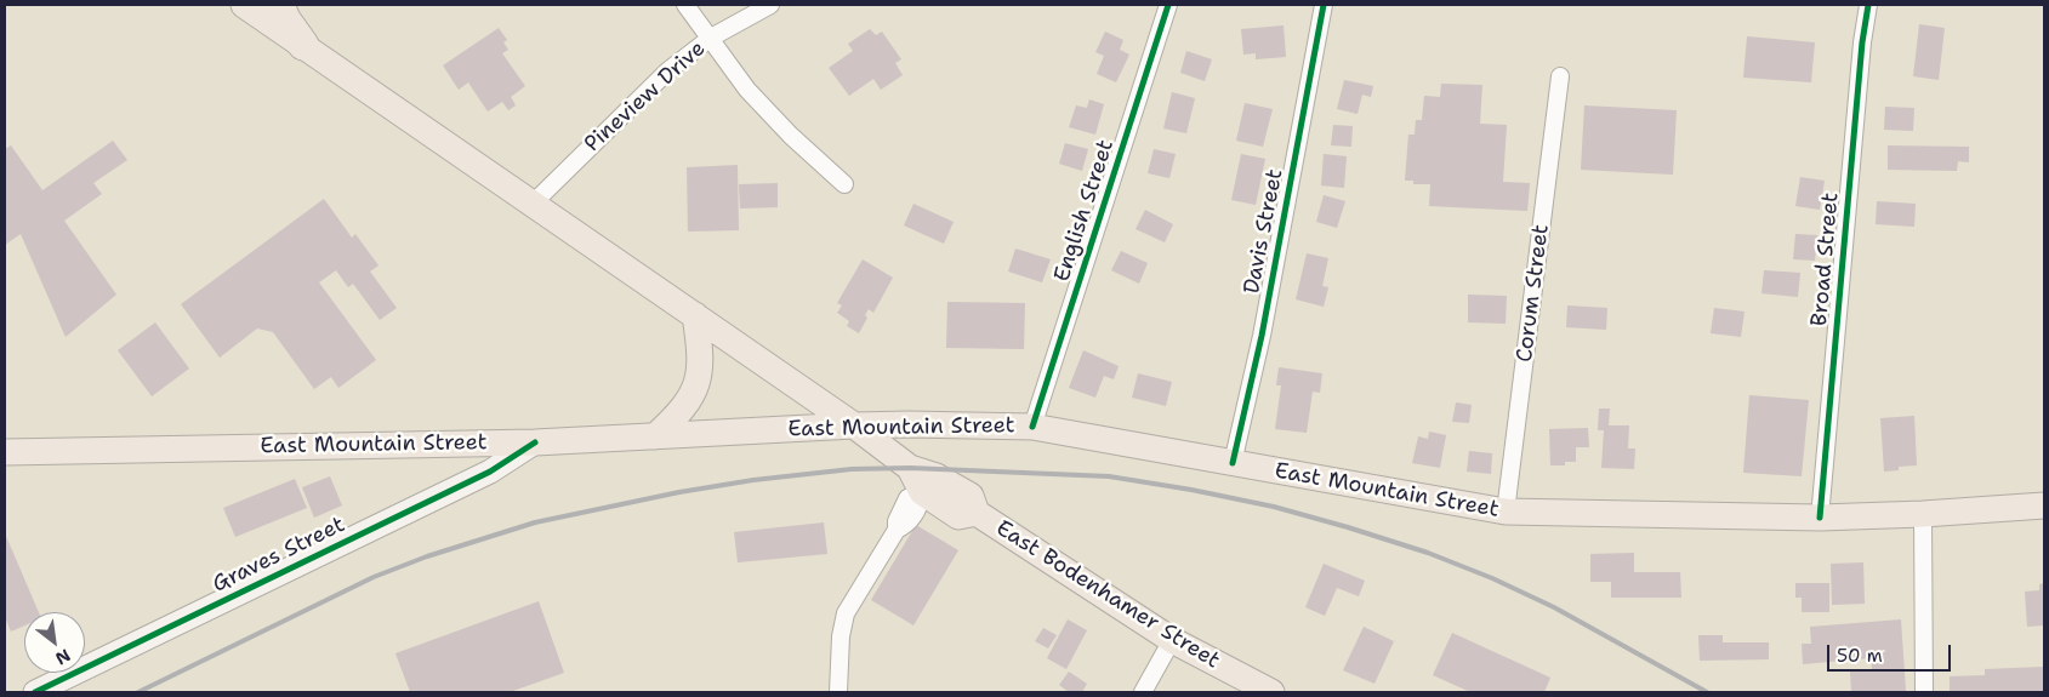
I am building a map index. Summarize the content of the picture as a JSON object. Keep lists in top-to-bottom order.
{
  "streets": {
    "main road": ["East Mountain Street", "East Bodenhamer Street"],
    "street": [
      "Pineview Drive",
      "English Street",
      "Davis Street",
      "Broad Street",
      "Corum Street",
      "Graves Street"
    ]
  },
  "crossings": [
    ["Pineview Drive", "East Bodenhamer Street"],
    ["English Street", "East Mountain Street"],
    ["Davis Street", "East Mountain Street"],
    ["Broad Street", "East Mountain Street"],
    ["Corum Street", "East Mountain Street"],
    ["East Mountain Street", "Graves Street"],
    ["East Mountain Street", "East Bodenhamer Street"]
  ],
  "scale_bar": "50 m",
  "north": "bottom right"
}
